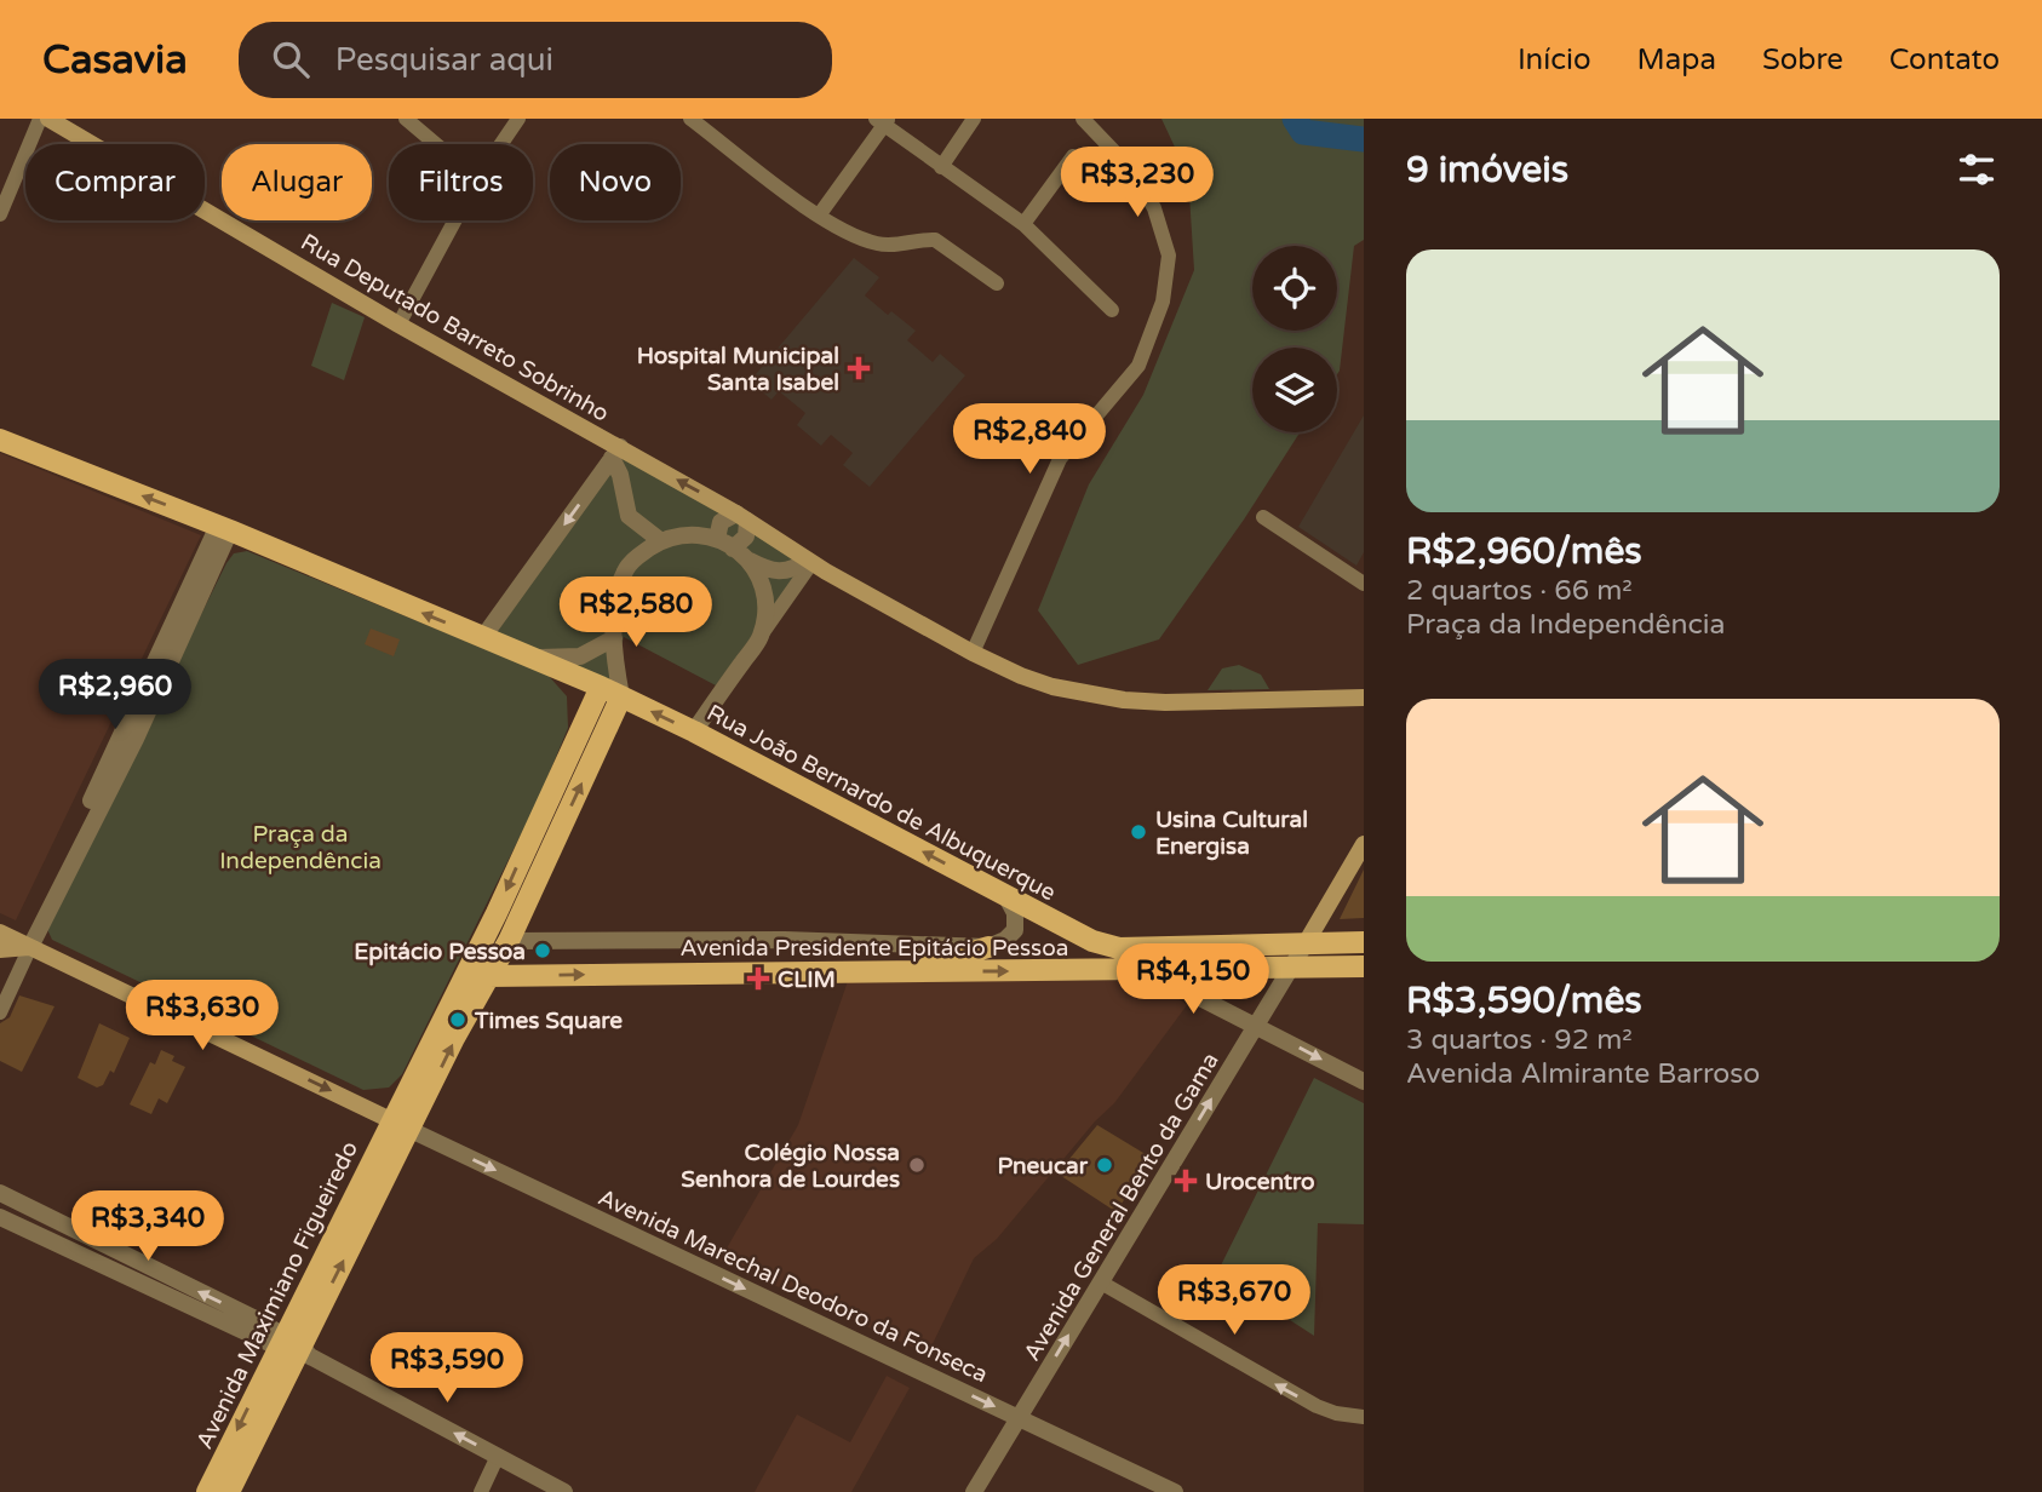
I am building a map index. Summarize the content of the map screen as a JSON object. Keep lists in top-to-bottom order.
{
  "streets": {
    "main road": [
      "Rua Deputado Barreto Sobrinho",
      "Rua João Bernardo de Albuquerque",
      "Avenida Presidente Epitácio Pessoa",
      "Avenida Maximiano Figueiredo"
    ],
    "street": ["Avenida General Bento da Gama", "Avenida Marechal Deodoro da Fonseca"]
  },
  "crossings": [
    ["Rua João Bernardo de Albuquerque", "Avenida Presidente Epitácio Pessoa"],
    ["Rua João Bernardo de Albuquerque", "Avenida General Bento da Gama"],
    ["Avenida Presidente Epitácio Pessoa", "Avenida General Bento da Gama"],
    ["Avenida General Bento da Gama", "Avenida Marechal Deodoro da Fonseca"],
    ["Avenida Marechal Deodoro da Fonseca", "Avenida Maximiano Figueiredo"]
  ],
  "one_way": ["Rua João Bernardo de Albuquerque", "Avenida General Bento da Gama", "Avenida Marechal Deodoro da Fonseca"],
  "parks": ["Praça da Independência"],
  "places": {
    "health": ["Hospital Municipal Santa Isabel", "CLIM", "Urocentro"],
    "other": [
      "Usina Cultural Energisa",
      "Epitácio Pessoa",
      "Times Square",
      "Colégio Nossa Senhora de Lourdes",
      "Pneucar"
    ]
  },
  "page": {
    "header": "Casavia",
    "search": "Pesquisar aqui",
    "nav": [
      "Início",
      "Mapa",
      "Sobre",
      "Contato"
    ],
    "heading": "9 imóveis",
    "chip": [
      "Comprar",
      "Alugar",
      "Filtros",
      "Novo"
    ],
    "price": [
      "R$3,230",
      "R$2,840",
      "R$2,580",
      "R$2,960",
      "R$4,150",
      "R$3,630",
      "R$3,340",
      "R$3,670",
      "R$3,590"
    ],
    "list": [
      {
        "name": "R$2,960/mês",
        "note": "2 quartos · 66 m² · Praça da Independência"
      },
      {
        "name": "R$3,590/mês",
        "note": "3 quartos · 92 m² · Avenida Almirante Barroso"
      }
    ]
  }
}
